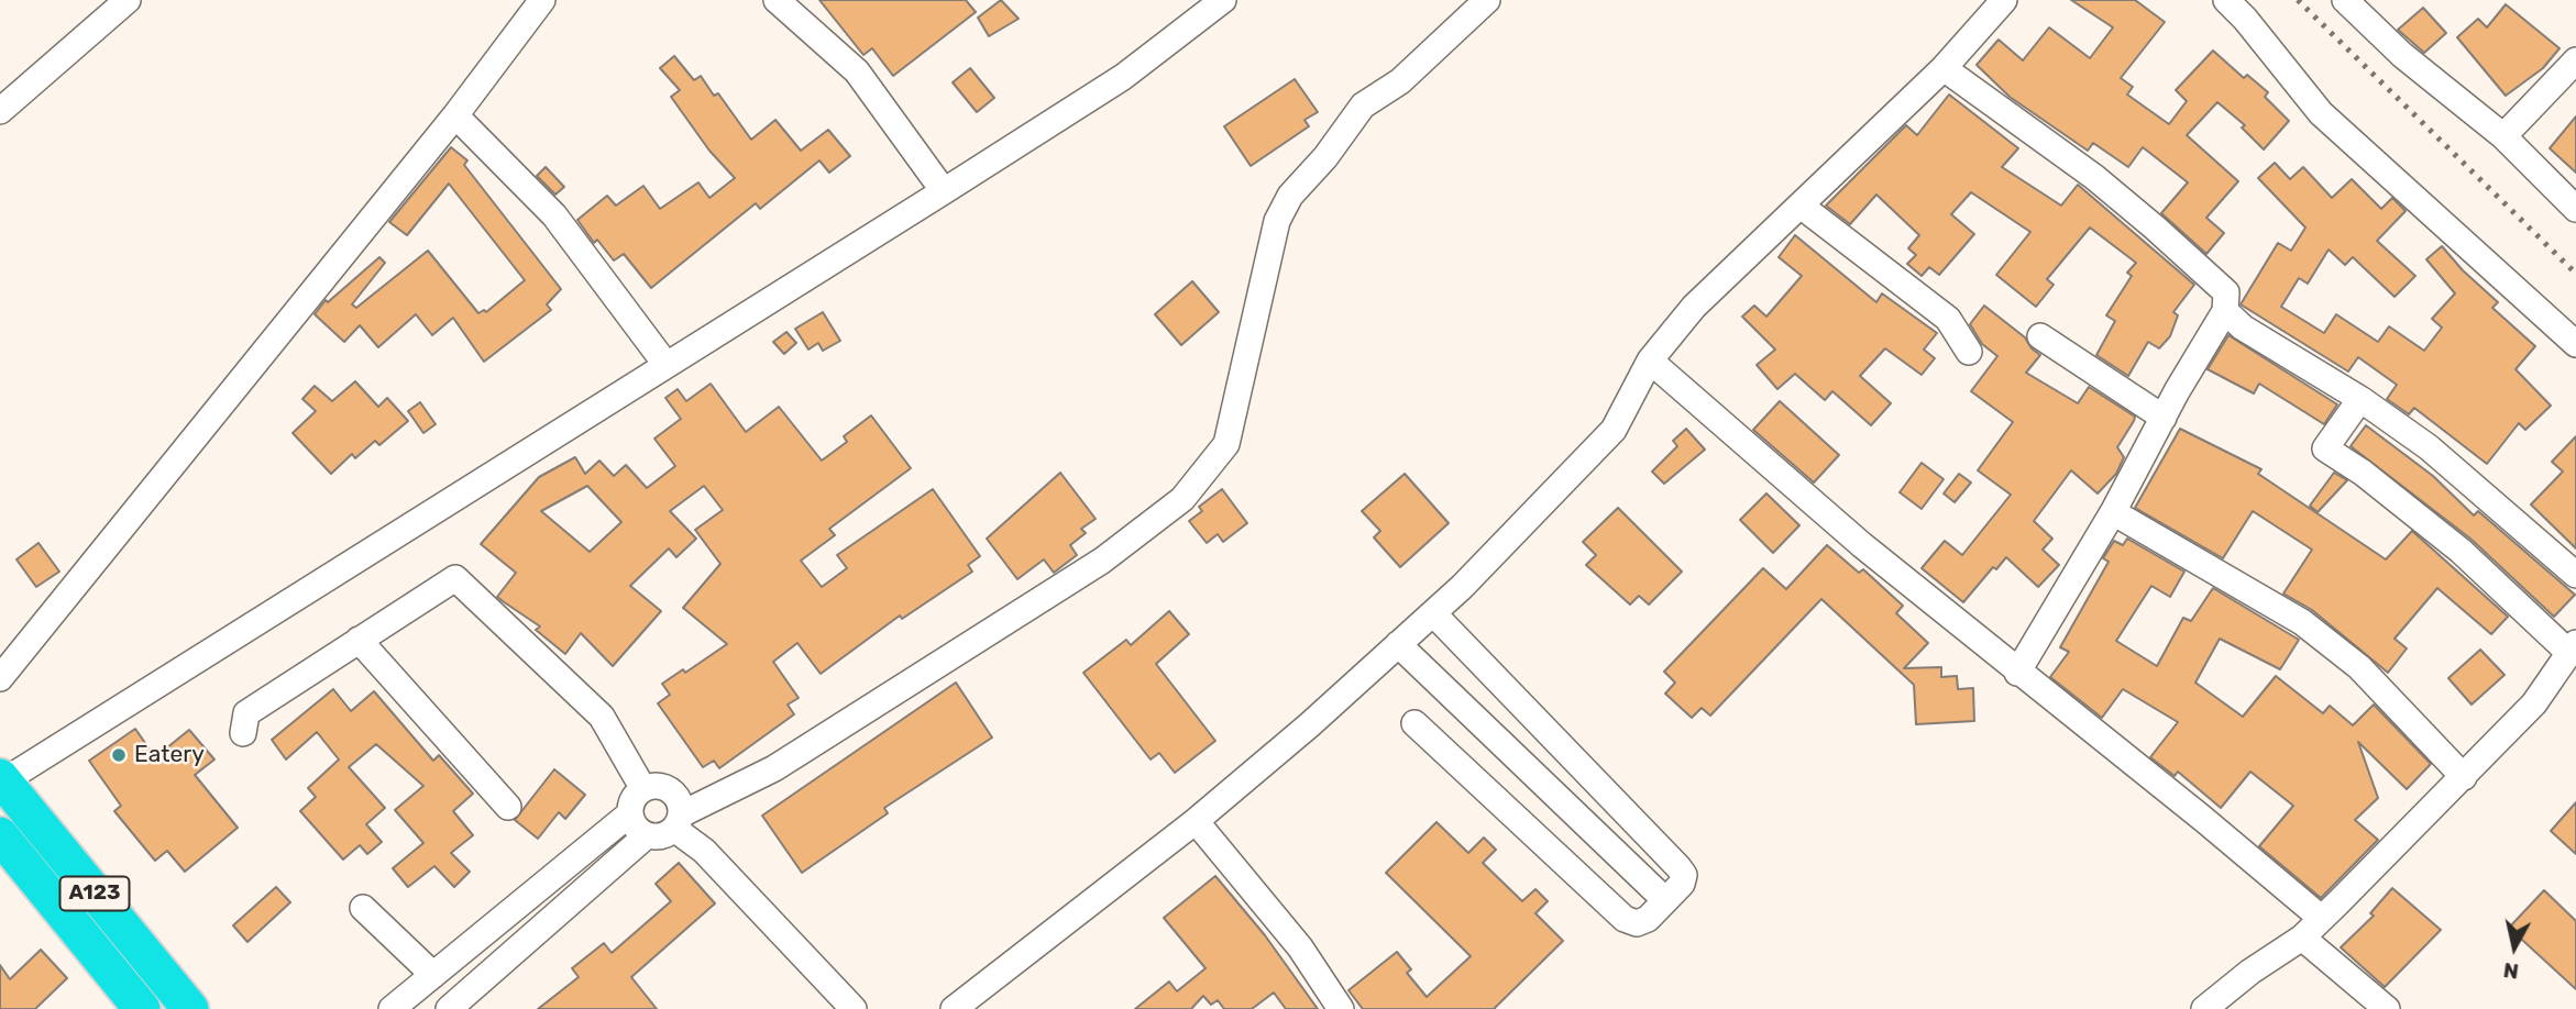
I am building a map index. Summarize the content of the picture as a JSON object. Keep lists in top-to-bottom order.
{
  "streets": {
    "highway": ["A123"]
  },
  "places": ["Eatery"],
  "north": "bottom"
}
